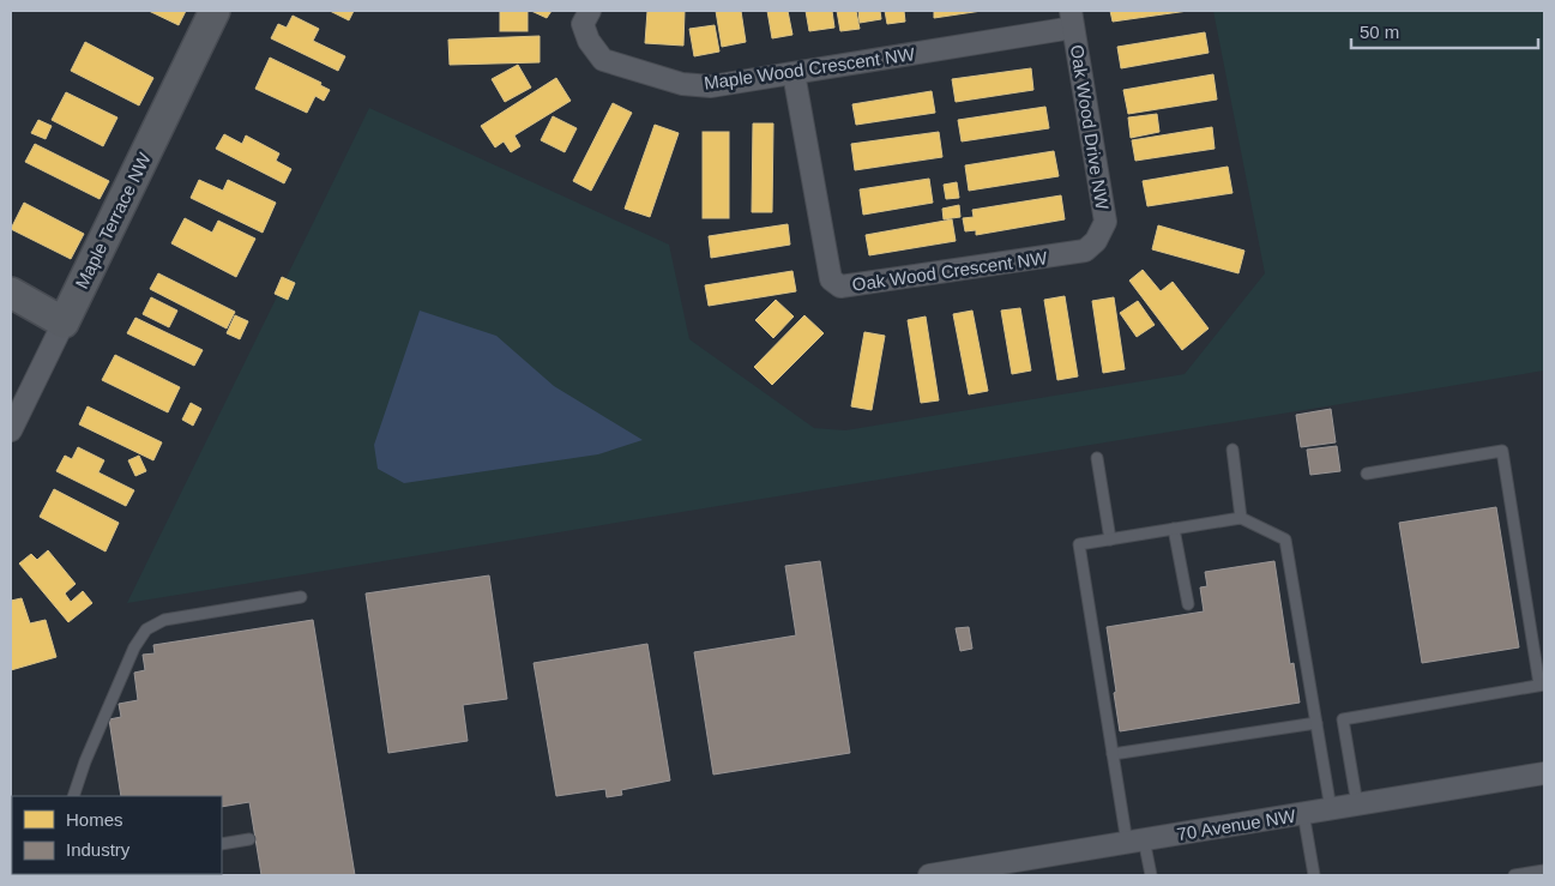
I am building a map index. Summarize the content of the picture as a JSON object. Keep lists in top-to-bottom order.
{
  "streets": {
    "street": [
      "Maple Wood Crescent NW",
      "Oak Wood Drive NW",
      "Maple Terrace NW",
      "Oak Wood Crescent NW",
      "70 Avenue NW"
    ]
  },
  "crossings": [
    ["Maple Wood Crescent NW", "Oak Wood Drive NW"],
    ["Maple Wood Crescent NW", "Oak Wood Crescent NW"],
    ["Oak Wood Drive NW", "Oak Wood Crescent NW"]
  ],
  "legend": ["Homes", "Industry"],
  "scale_bar": "50 m"
}
